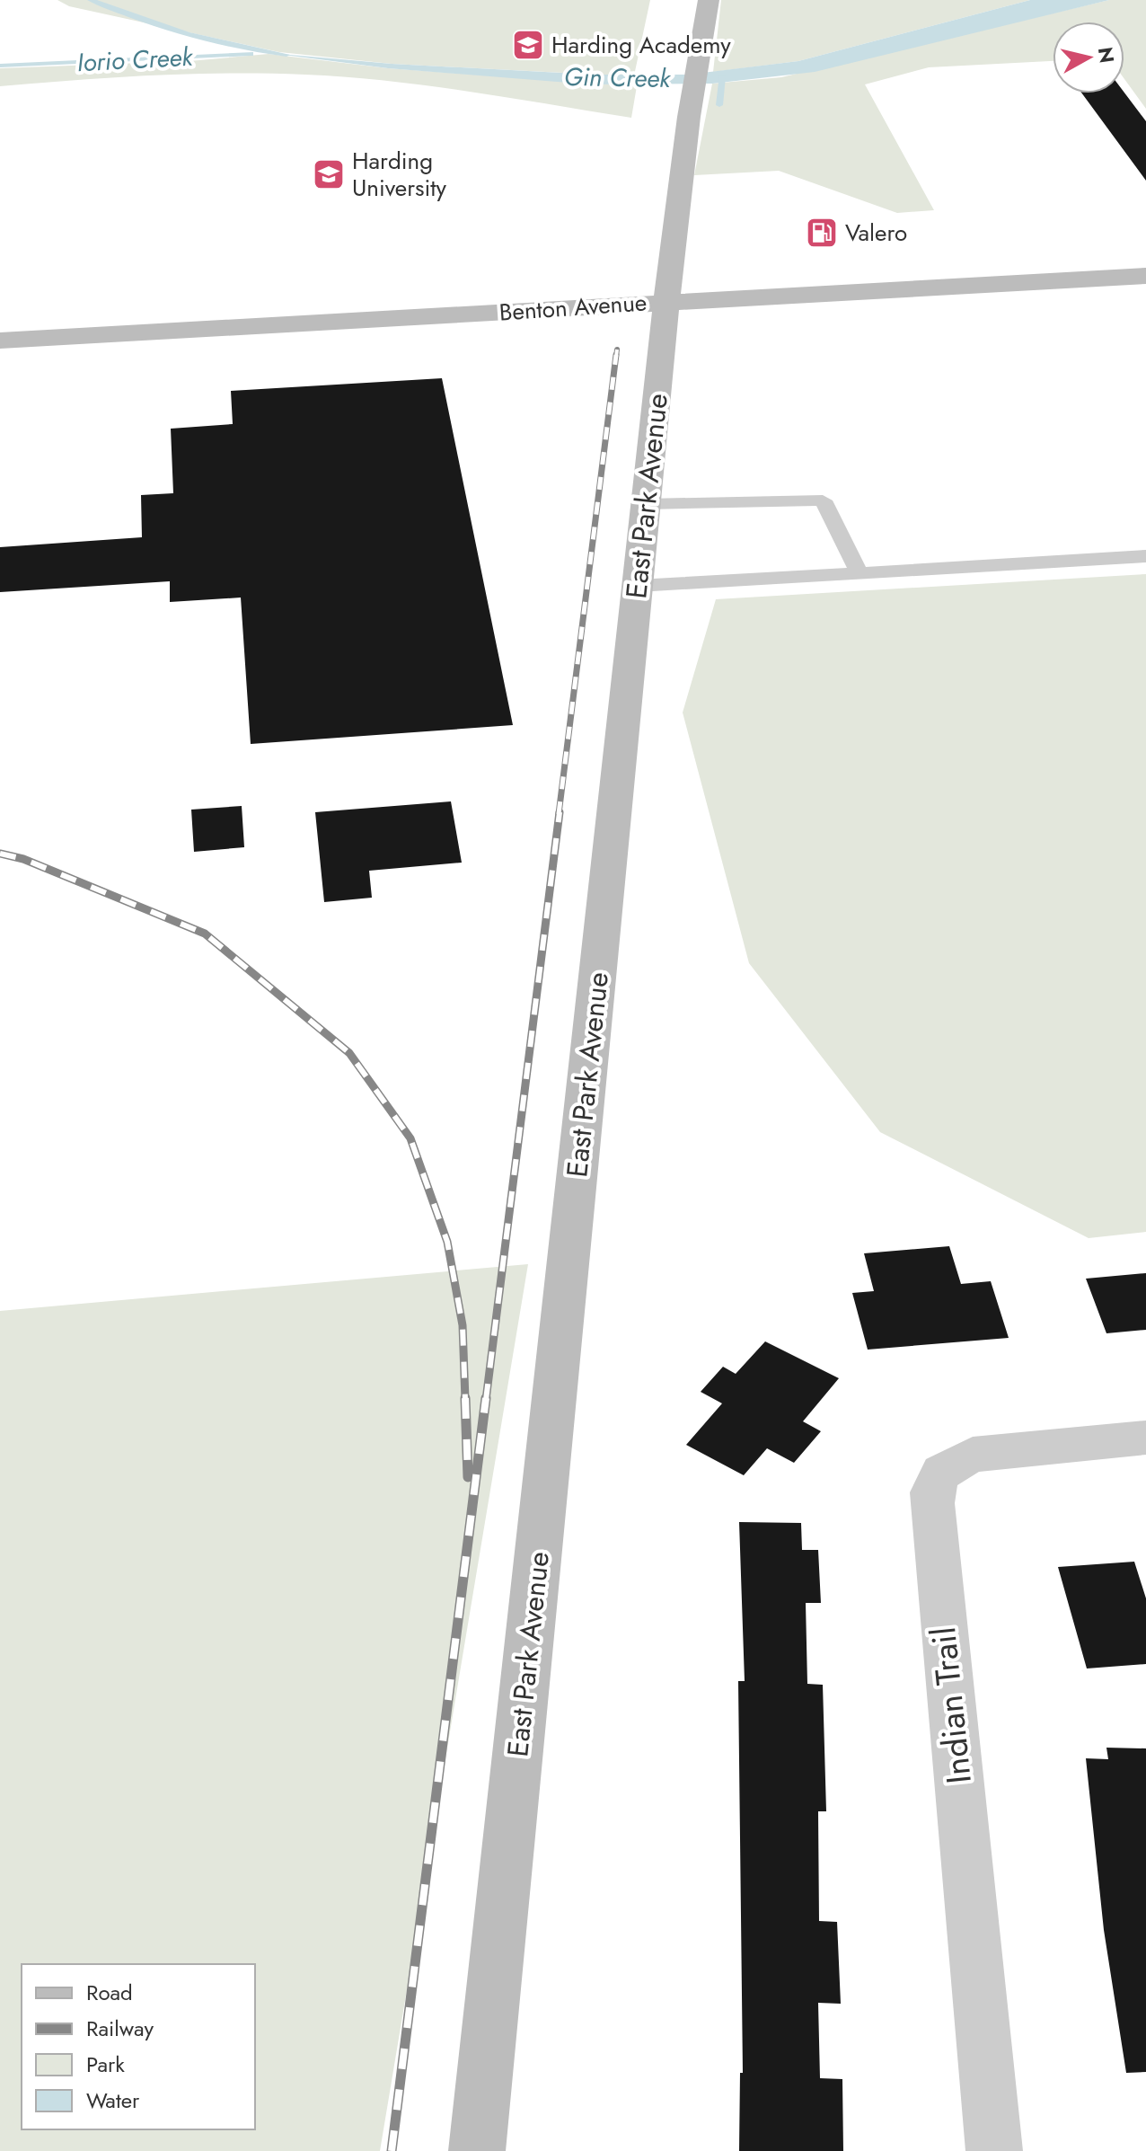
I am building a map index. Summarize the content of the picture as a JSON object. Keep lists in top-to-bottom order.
{
  "streets": {
    "street": ["Benton Avenue", "East Park Avenue", "Indian Trail"]
  },
  "crossings": [
    ["Benton Avenue", "East Park Avenue"]
  ],
  "water": ["Iorio Creek", "Gin Creek"],
  "places": {
    "school or university": ["Harding Academy", "Harding University"],
    "fuel station": ["Valero"]
  },
  "legend": [
    "Road",
    "Railway",
    "Park",
    "Water"
  ],
  "north": "right"
}
